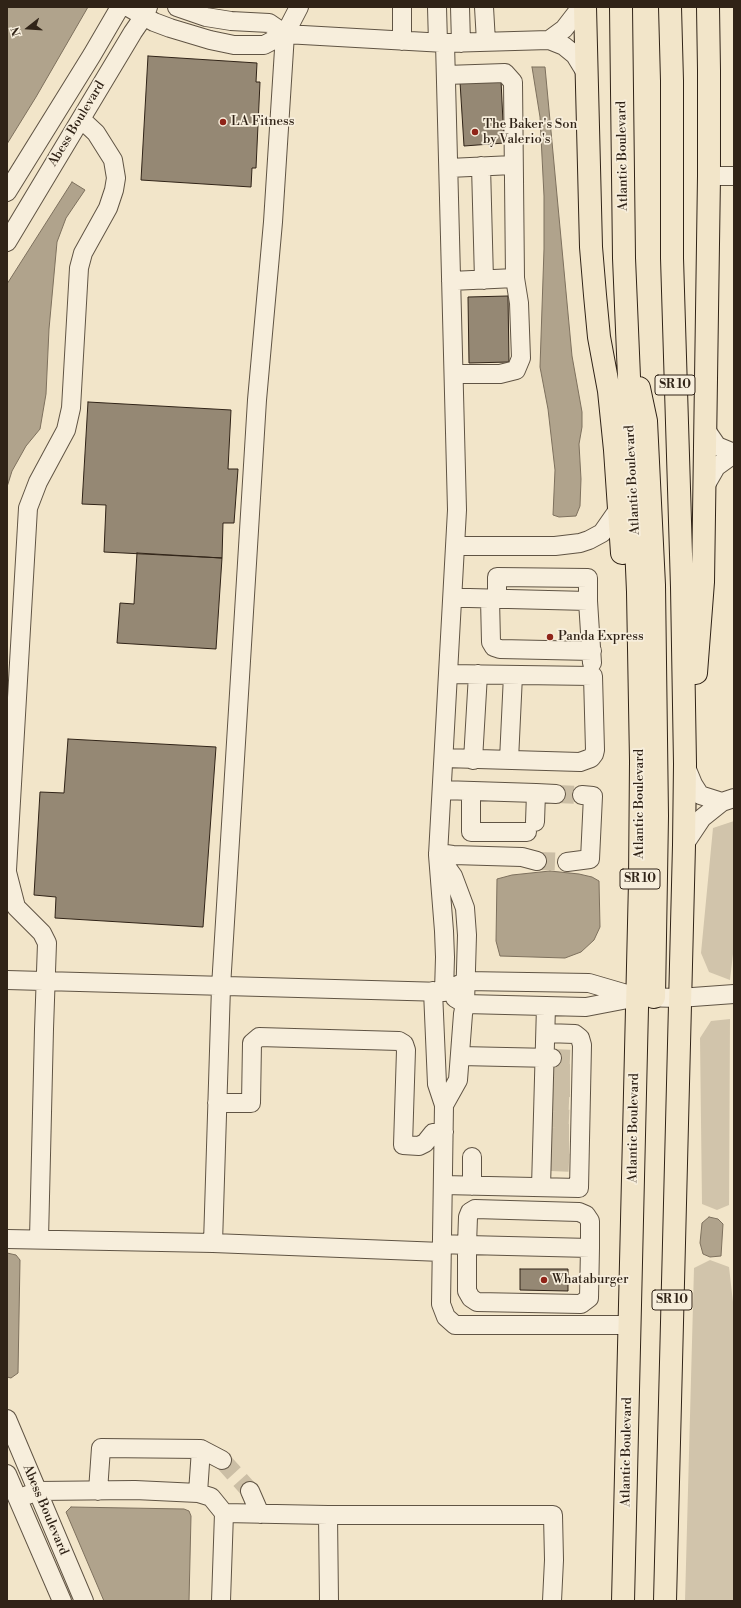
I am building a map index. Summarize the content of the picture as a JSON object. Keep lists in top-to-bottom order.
{
  "streets": {
    "highway": ["Atlantic Boulevard", "SR 10"],
    "street": ["Abess Boulevard"]
  },
  "places": [
    "LA Fitness",
    "The Baker's Son by Valerio's",
    "Panda Express",
    "Whataburger"
  ],
  "north": "left"
}
